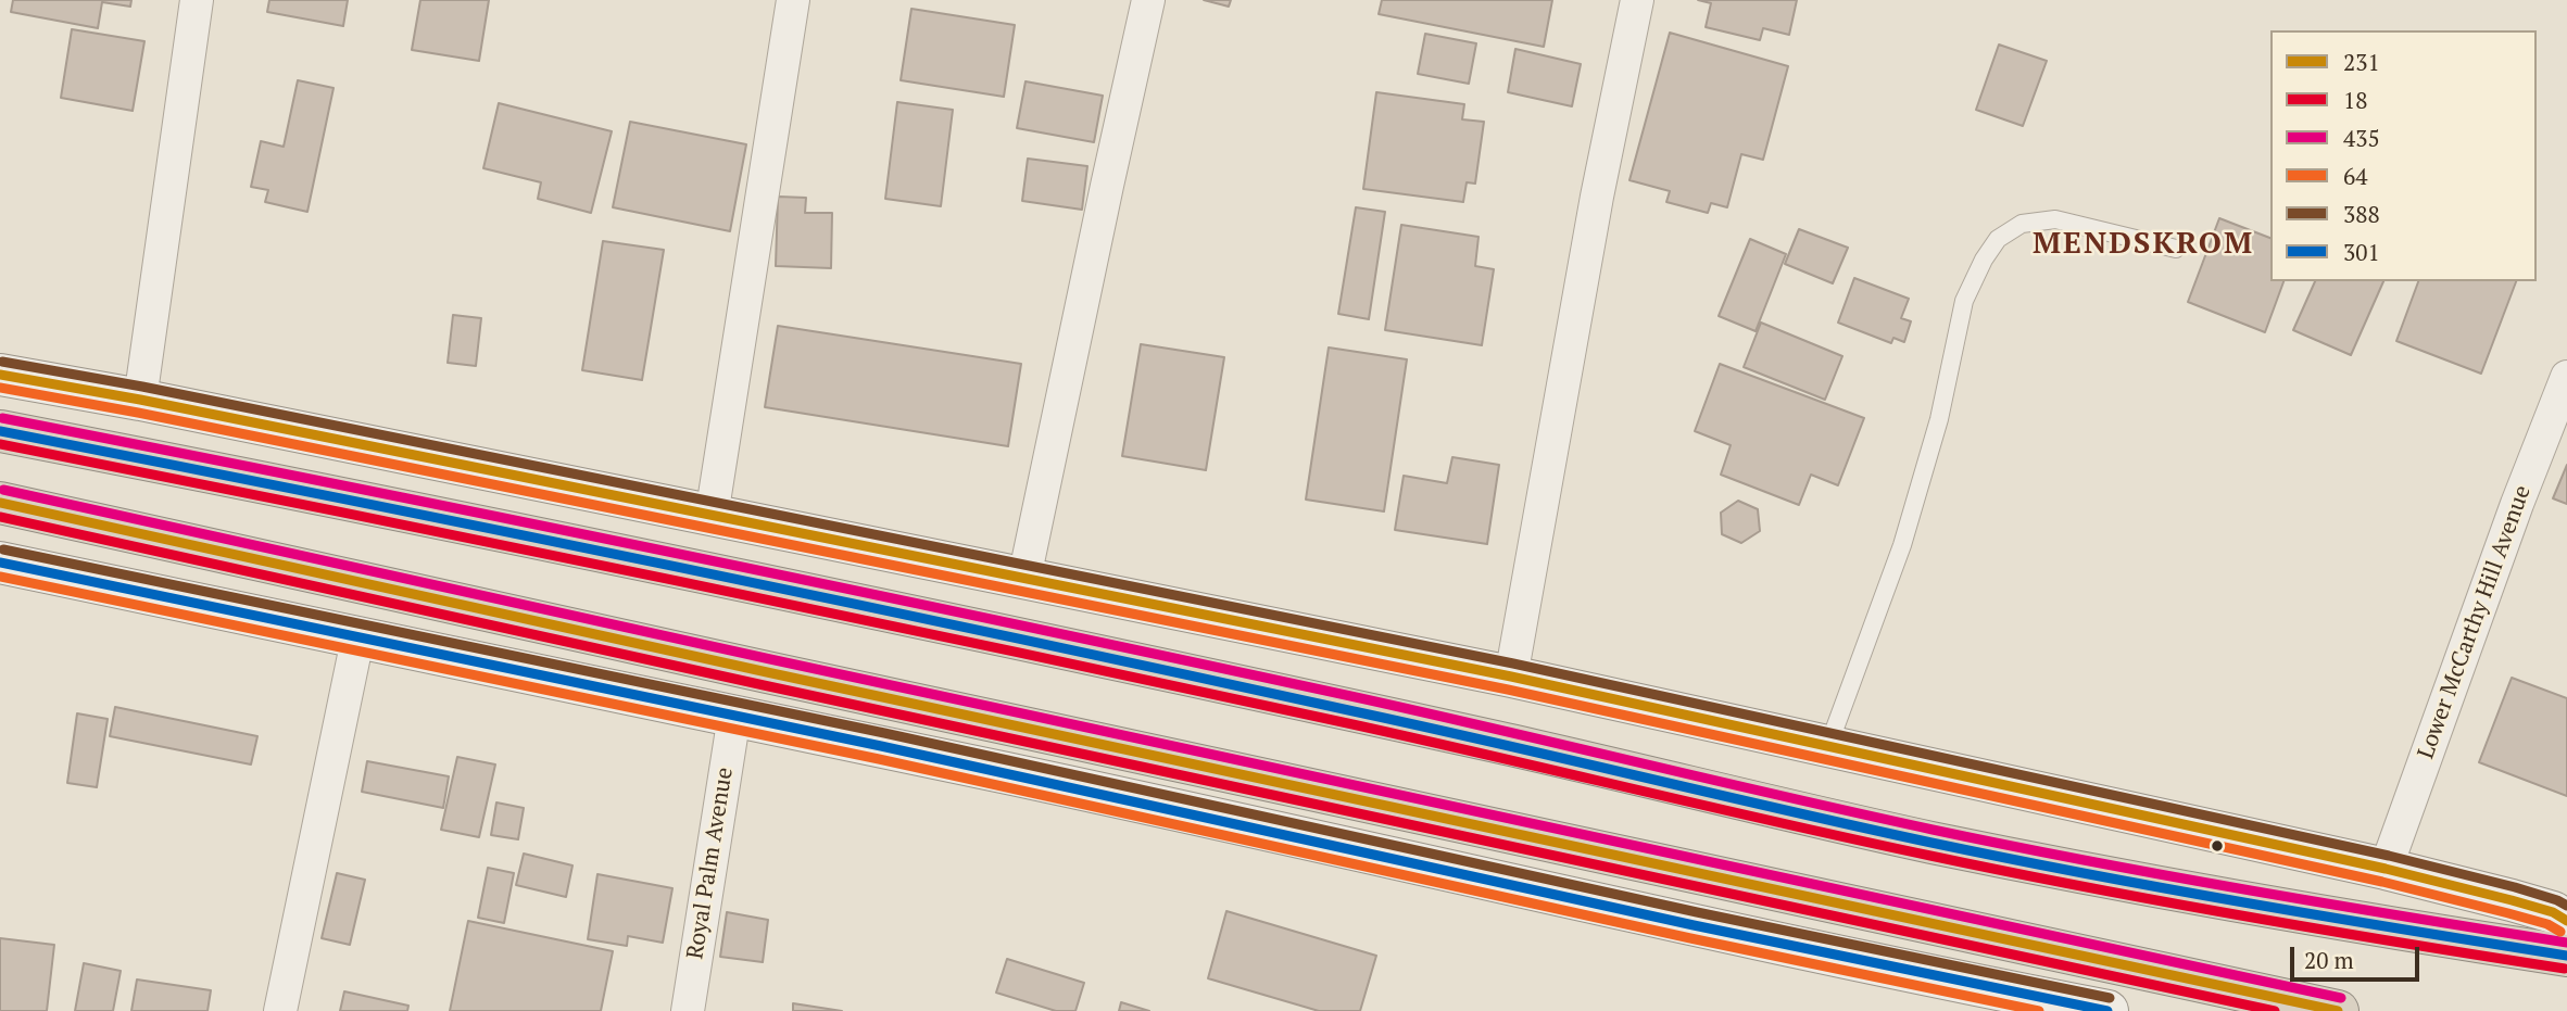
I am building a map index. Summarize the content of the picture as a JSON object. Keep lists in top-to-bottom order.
{
  "streets": {
    "street": ["Lower McCarthy Hill Avenue", "Royal Palm Avenue"]
  },
  "districts": ["MENDSKROM"],
  "lines": [
    "transit line 388",
    "transit line 231",
    "transit line 64",
    "transit line 435",
    "transit line 301",
    "transit line 18"
  ],
  "legend": [
    "231",
    "18",
    "435",
    "64",
    "388",
    "301"
  ],
  "scale_bar": "20 m"
}
